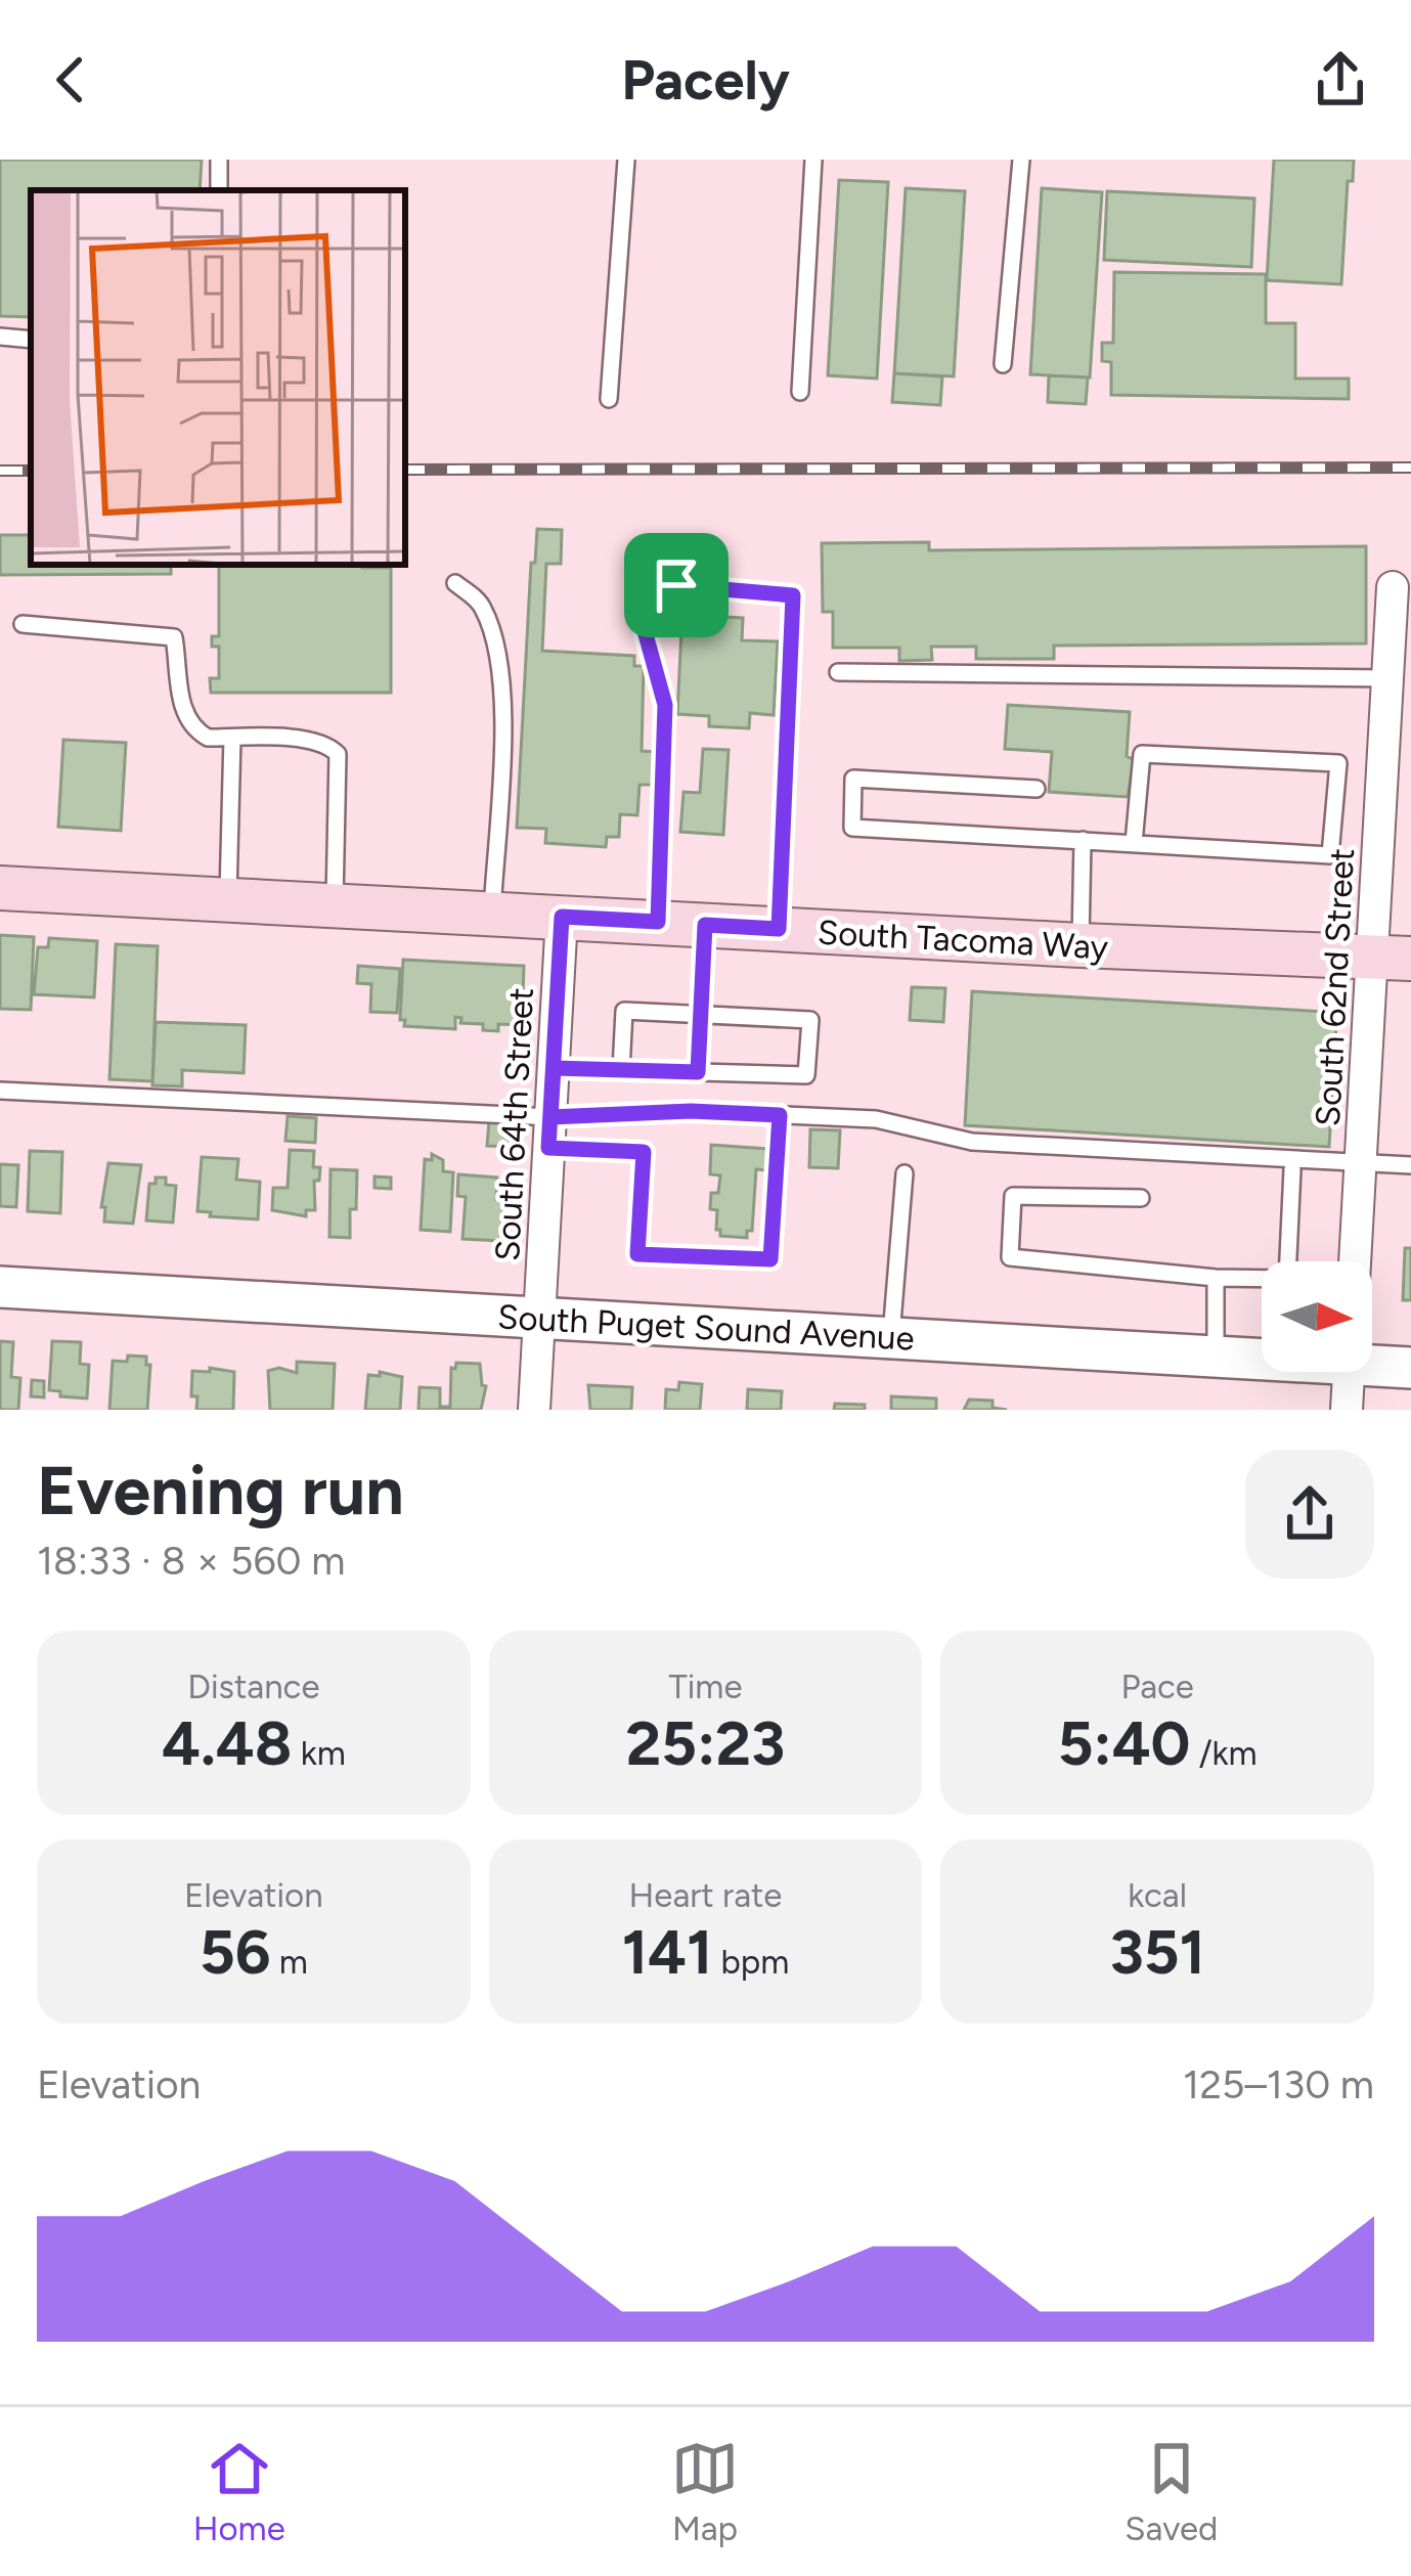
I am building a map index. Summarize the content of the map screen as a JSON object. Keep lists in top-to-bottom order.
{
  "streets": {
    "main road": ["South Tacoma Way"],
    "street": ["South 62nd Street", "South 64th Street", "South Puget Sound Avenue"]
  },
  "crossings": [
    ["South Tacoma Way", "South 62nd Street"],
    ["South Tacoma Way", "South 64th Street"],
    ["South 64th Street", "South Puget Sound Avenue"]
  ],
  "north": "right",
  "page": {
    "header": "Pacely",
    "heading": ["Evening run", "18:33 · 8 × 560 m"],
    "stats": [
      ["Distance", "4.48 km"],
      ["Time", "25:23"],
      ["Pace", "5:40 /km"],
      ["Elevation", "56 m"],
      ["Heart rate", "141 bpm"],
      ["kcal", "351"]
    ],
    "chart": ["Elevation", "125–130 m"],
    "tabs": ["Home", "Map", "Saved"]
  }
}
